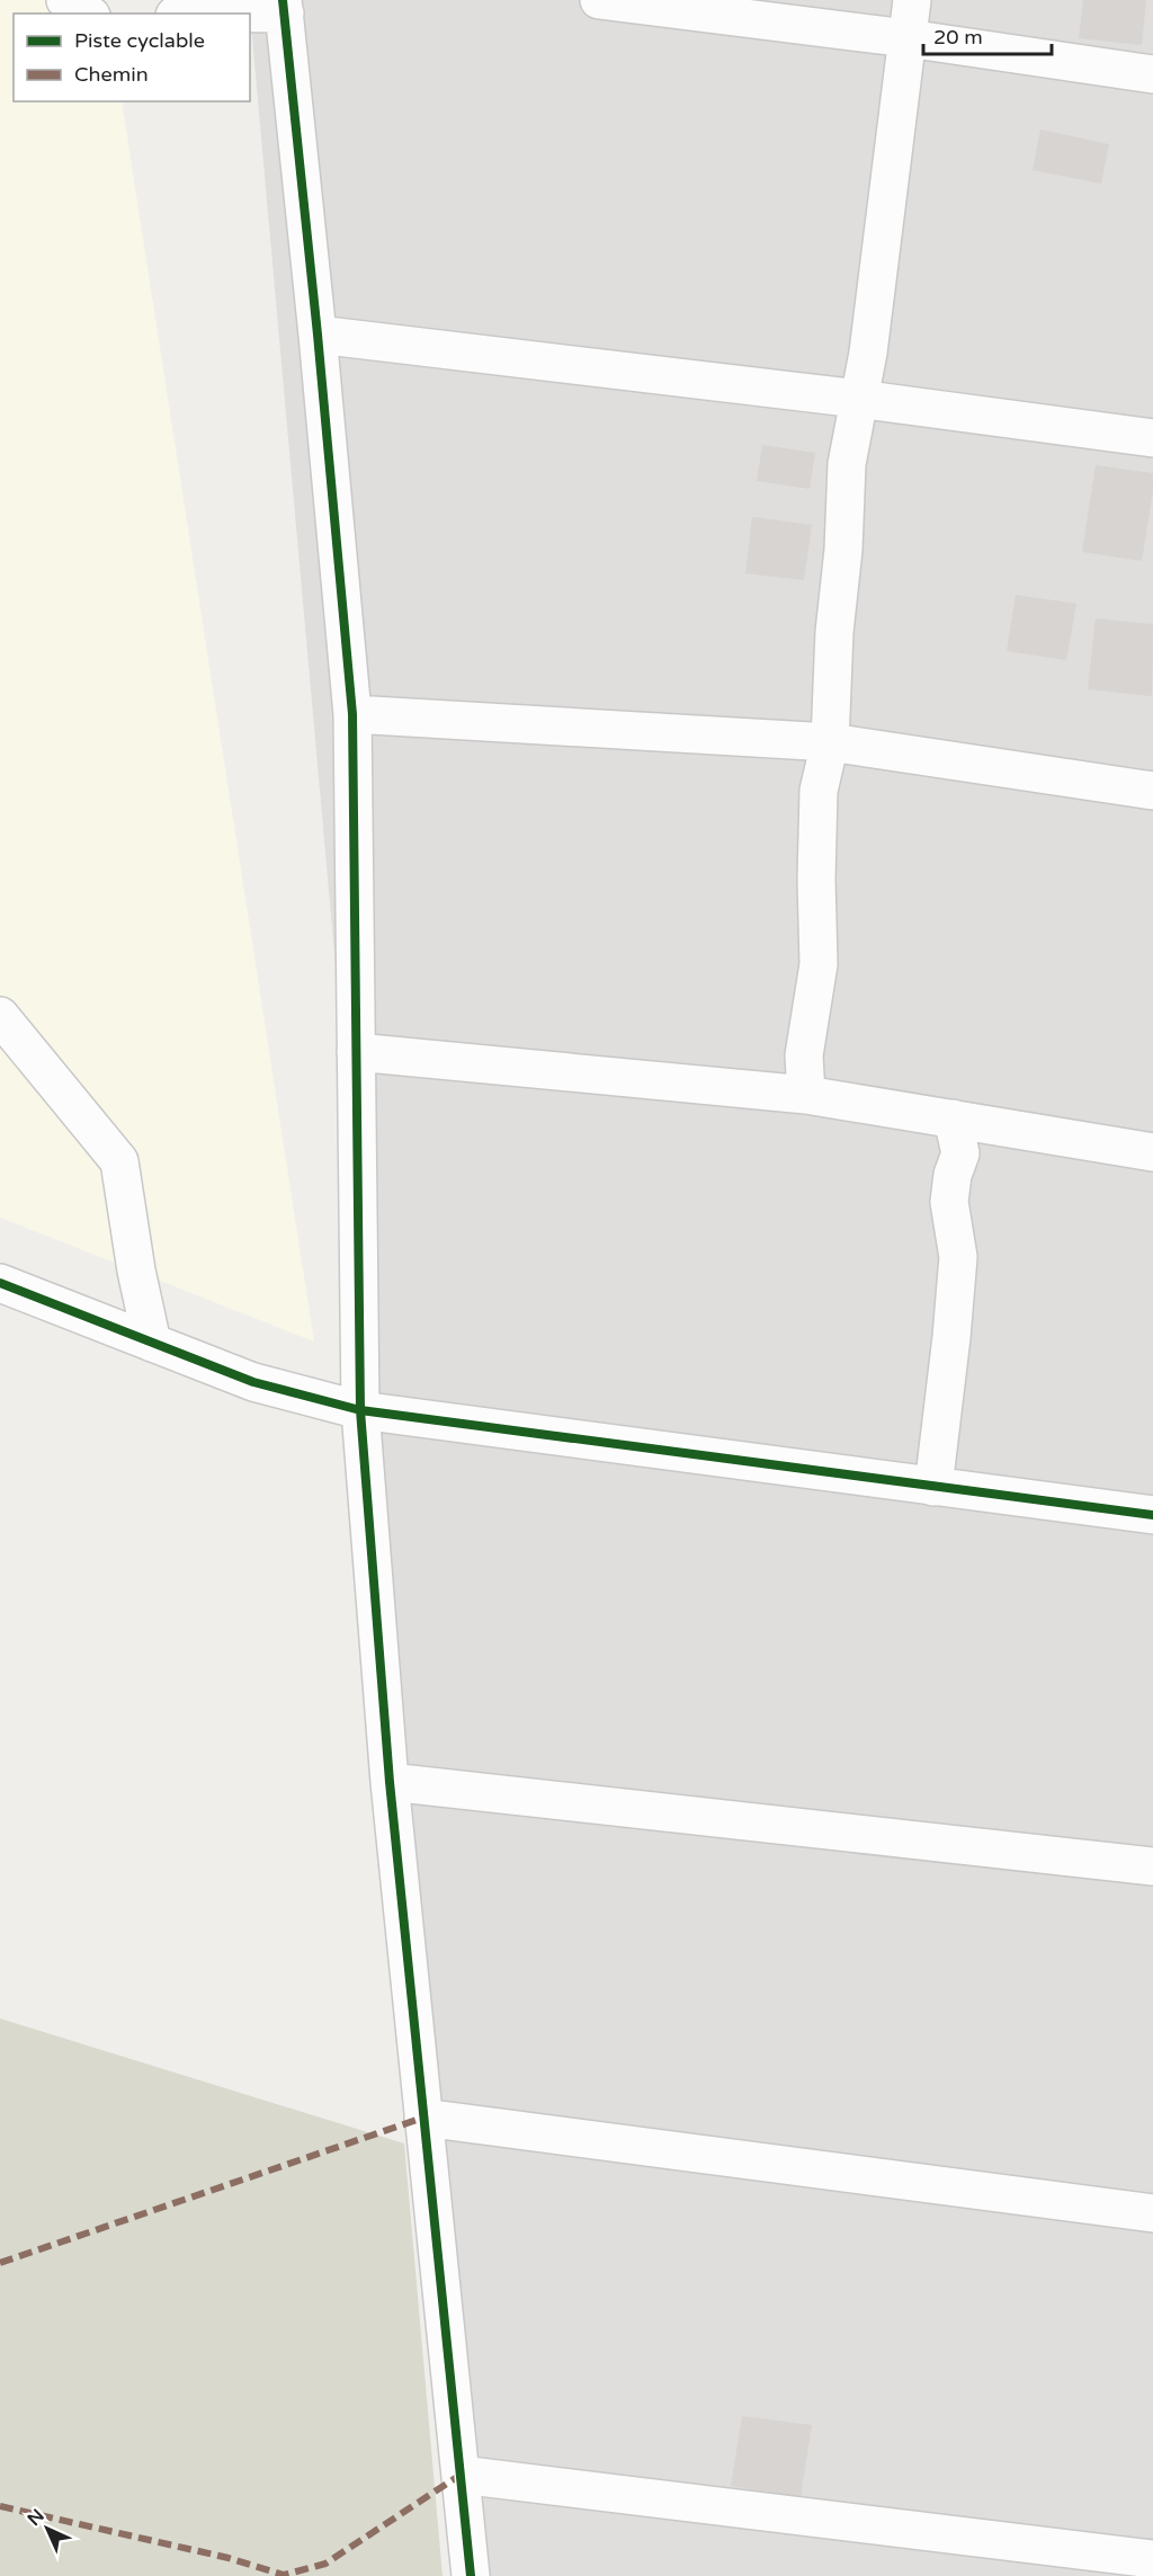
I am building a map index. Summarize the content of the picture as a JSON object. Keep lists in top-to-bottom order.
{
  "legend": ["Piste cyclable", "Chemin"],
  "scale_bar": "20 m",
  "north": "top left"
}
